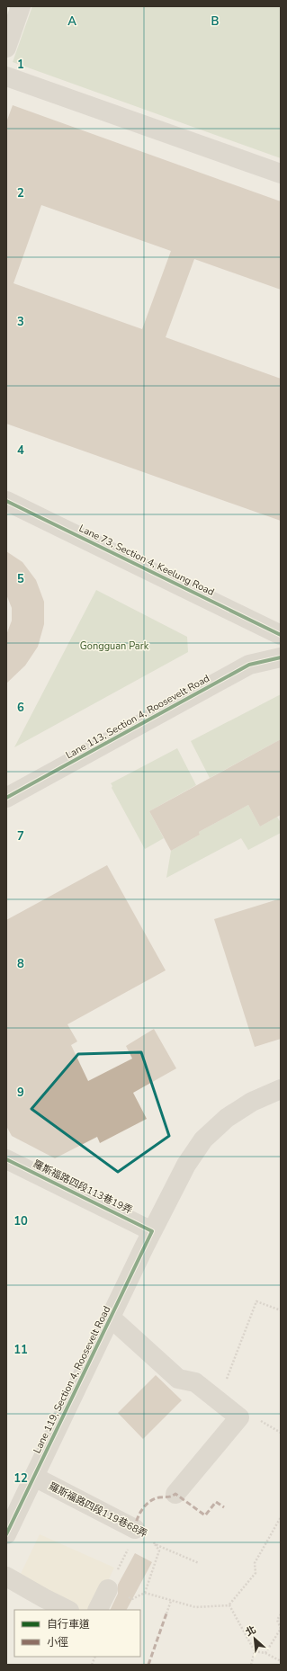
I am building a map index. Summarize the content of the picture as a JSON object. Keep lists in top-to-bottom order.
{
  "streets": {
    "street": [
      "Lane 73, Section 4, Keelung Road",
      "Lane 113, Section 4, Roosevelt Road",
      "羅斯福路四段113巷19弄",
      "Lane 119, Section 4, Roosevelt Road",
      "羅斯福路四段119巷68弄"
    ]
  },
  "crossings": [
    ["羅斯福路四段113巷19弄", "Lane 119, Section 4, Roosevelt Road"],
    ["Lane 119, Section 4, Roosevelt Road", "羅斯福路四段119巷68弄"]
  ],
  "parks": ["Gongguan Park"],
  "legend": ["自行車道", "小徑"],
  "north": "top left",
  "grid": {
    "columns": ["A", "B"],
    "rows": [
      "1",
      "2",
      "3",
      "4",
      "5",
      "6",
      "7",
      "8",
      "9",
      "10",
      "11",
      "12"
    ]
  }
}
